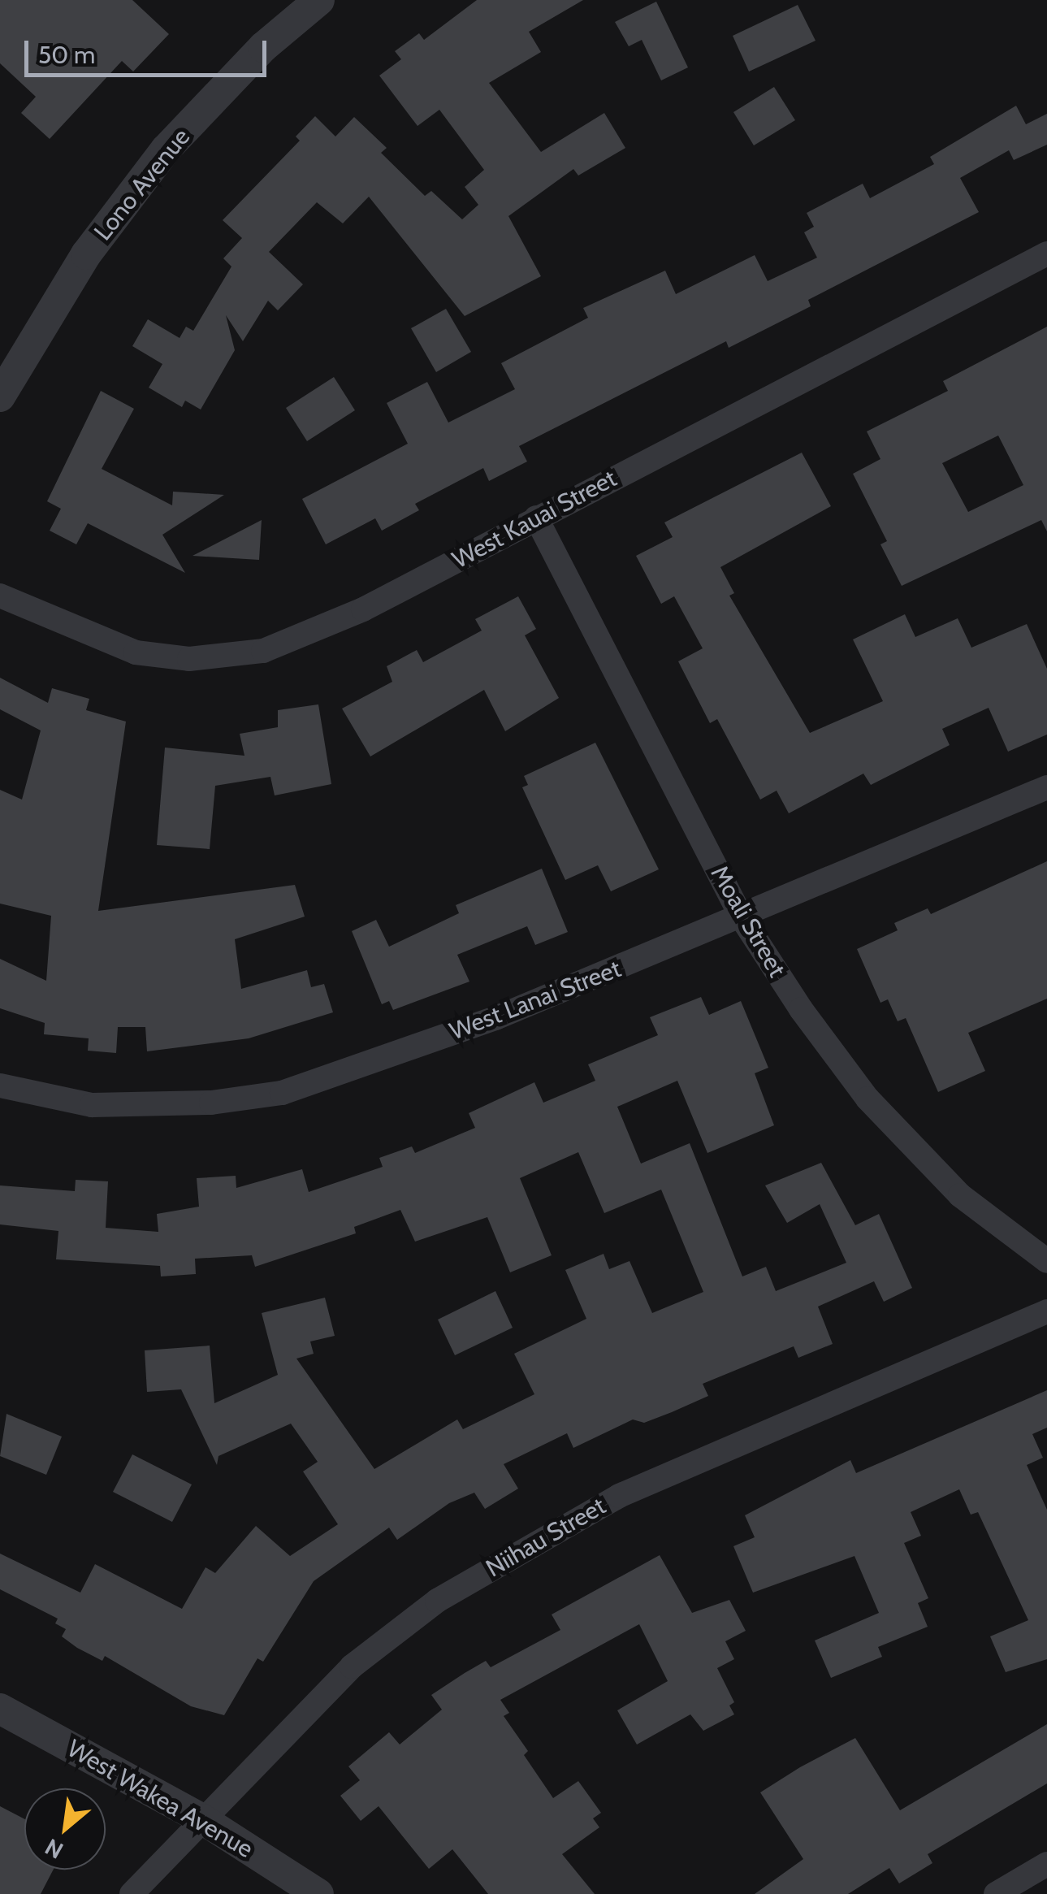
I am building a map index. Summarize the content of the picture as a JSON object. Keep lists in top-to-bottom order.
{
  "streets": {
    "street": [
      "Lono Avenue",
      "West Kauai Street",
      "Moali Street",
      "West Lanai Street",
      "Niihau Street",
      "West Wakea Avenue"
    ]
  },
  "crossings": [
    ["West Kauai Street", "Moali Street"],
    ["Moali Street", "West Lanai Street"],
    ["Niihau Street", "West Wakea Avenue"]
  ],
  "scale_bar": "50 m",
  "north": "bottom left"
}
